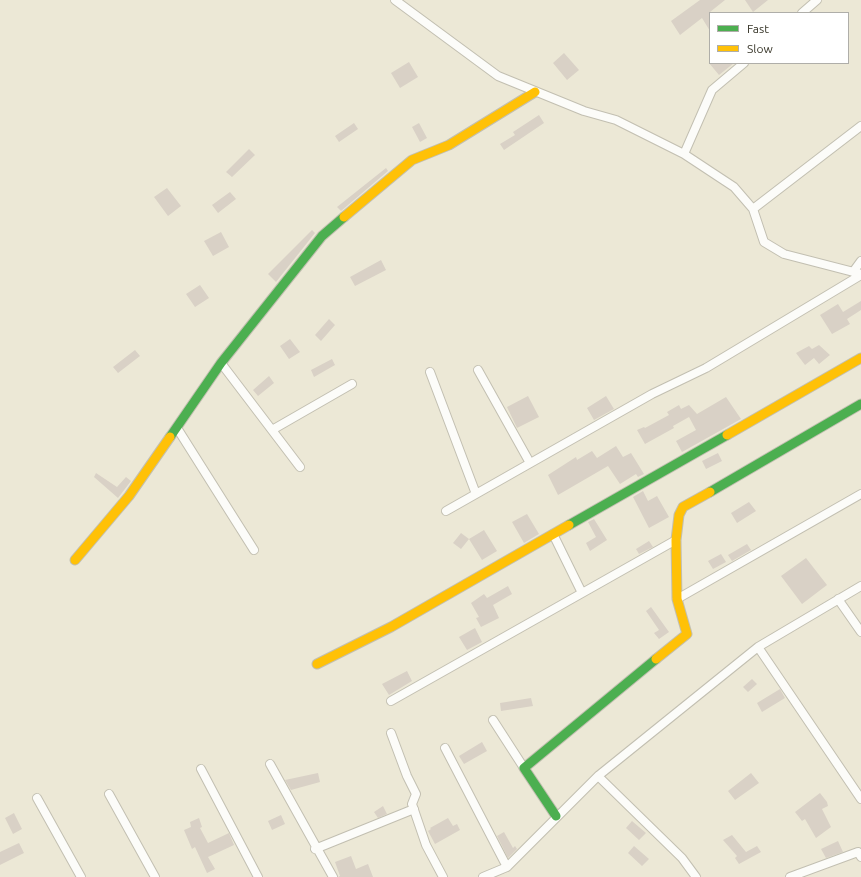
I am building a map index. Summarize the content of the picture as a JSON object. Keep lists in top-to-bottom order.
{
  "legend": ["Fast", "Slow"]
}
